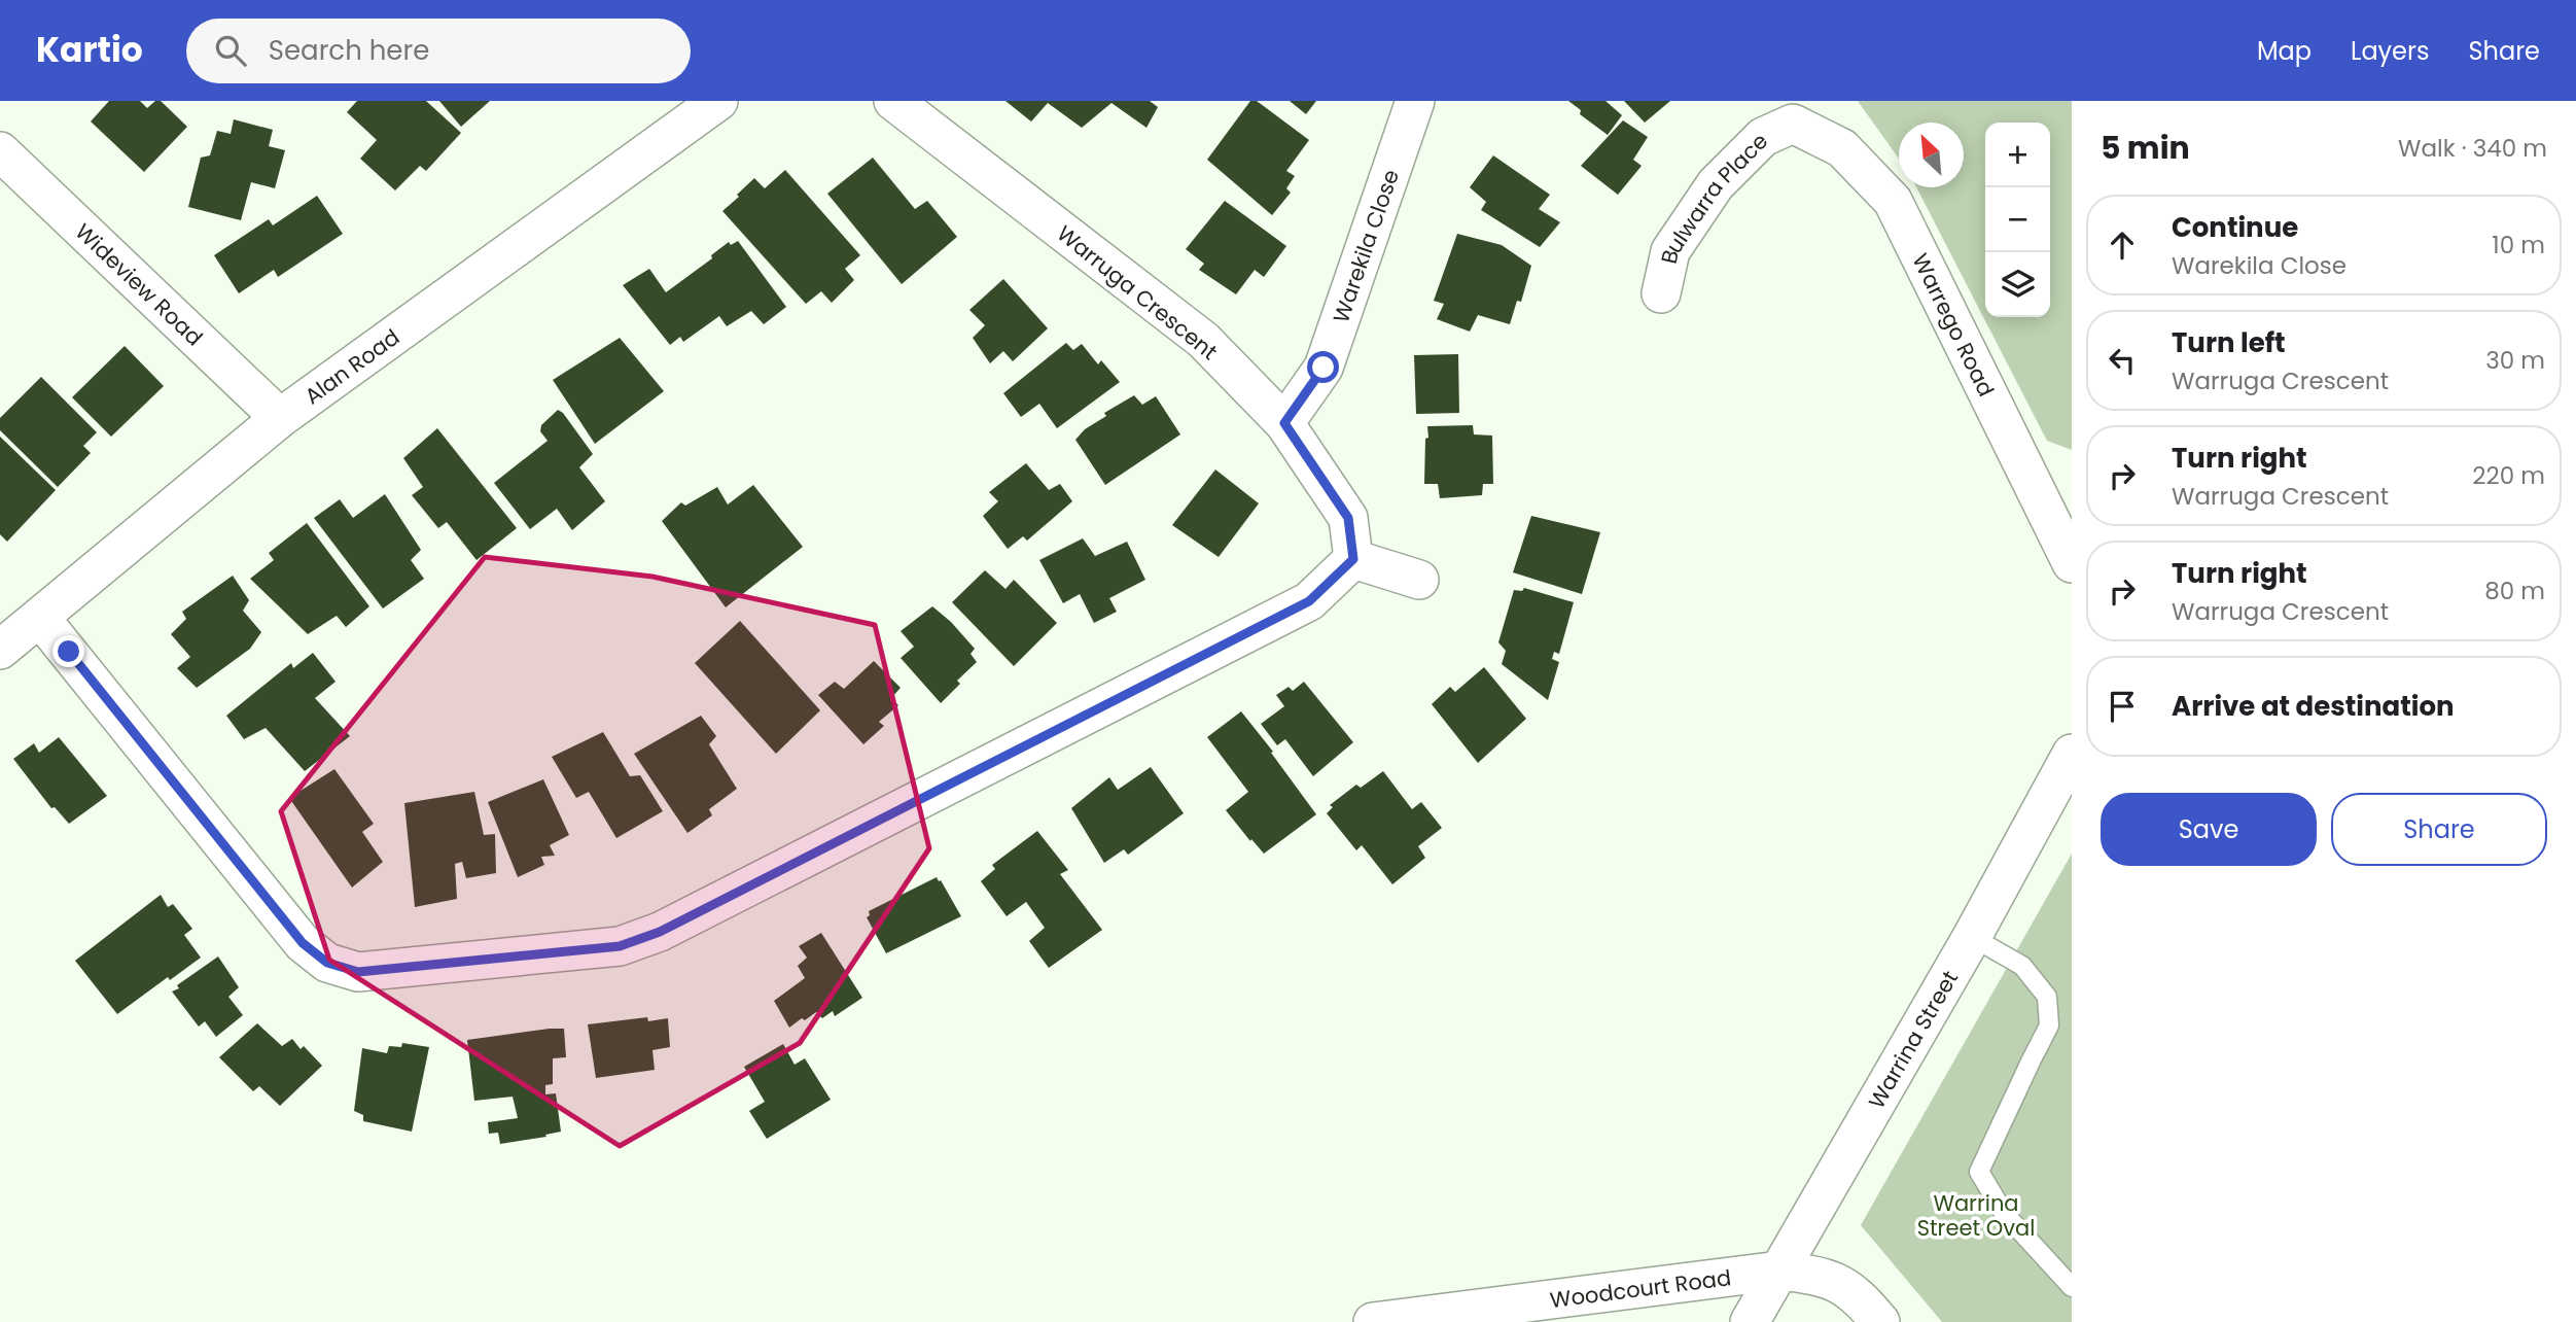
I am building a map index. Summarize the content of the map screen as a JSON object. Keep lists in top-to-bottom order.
{
  "streets": {
    "street": [
      "Bulwarra Place",
      "Warekila Close",
      "Wideview Road",
      "Warruga Crescent",
      "Warrego Road",
      "Alan Road",
      "Warrina Street",
      "Woodcourt Road"
    ]
  },
  "crossings": [
    ["Bulwarra Place", "Warrego Road"],
    ["Warekila Close", "Warruga Crescent"],
    ["Wideview Road", "Alan Road"],
    ["Warrina Street", "Woodcourt Road"]
  ],
  "parks": ["Warrina Street Oval"],
  "north": "top left",
  "page": {
    "header": "Kartio",
    "search": "Search here",
    "nav": ["Map", "Layers", "Share"],
    "heading": ["5 min", "Walk · 340 m"],
    "map_buttons": ["+", "−"],
    "list": [
      ["Continue", "Warekila Close", "10 m"],
      ["Turn left", "Warruga Crescent", "30 m"],
      ["Turn right", "Warruga Crescent", "220 m"],
      ["Turn right", "Warruga Crescent", "80 m"],
      "Arrive at destination"
    ],
    "buttons": ["Save", "Share"]
  }
}
